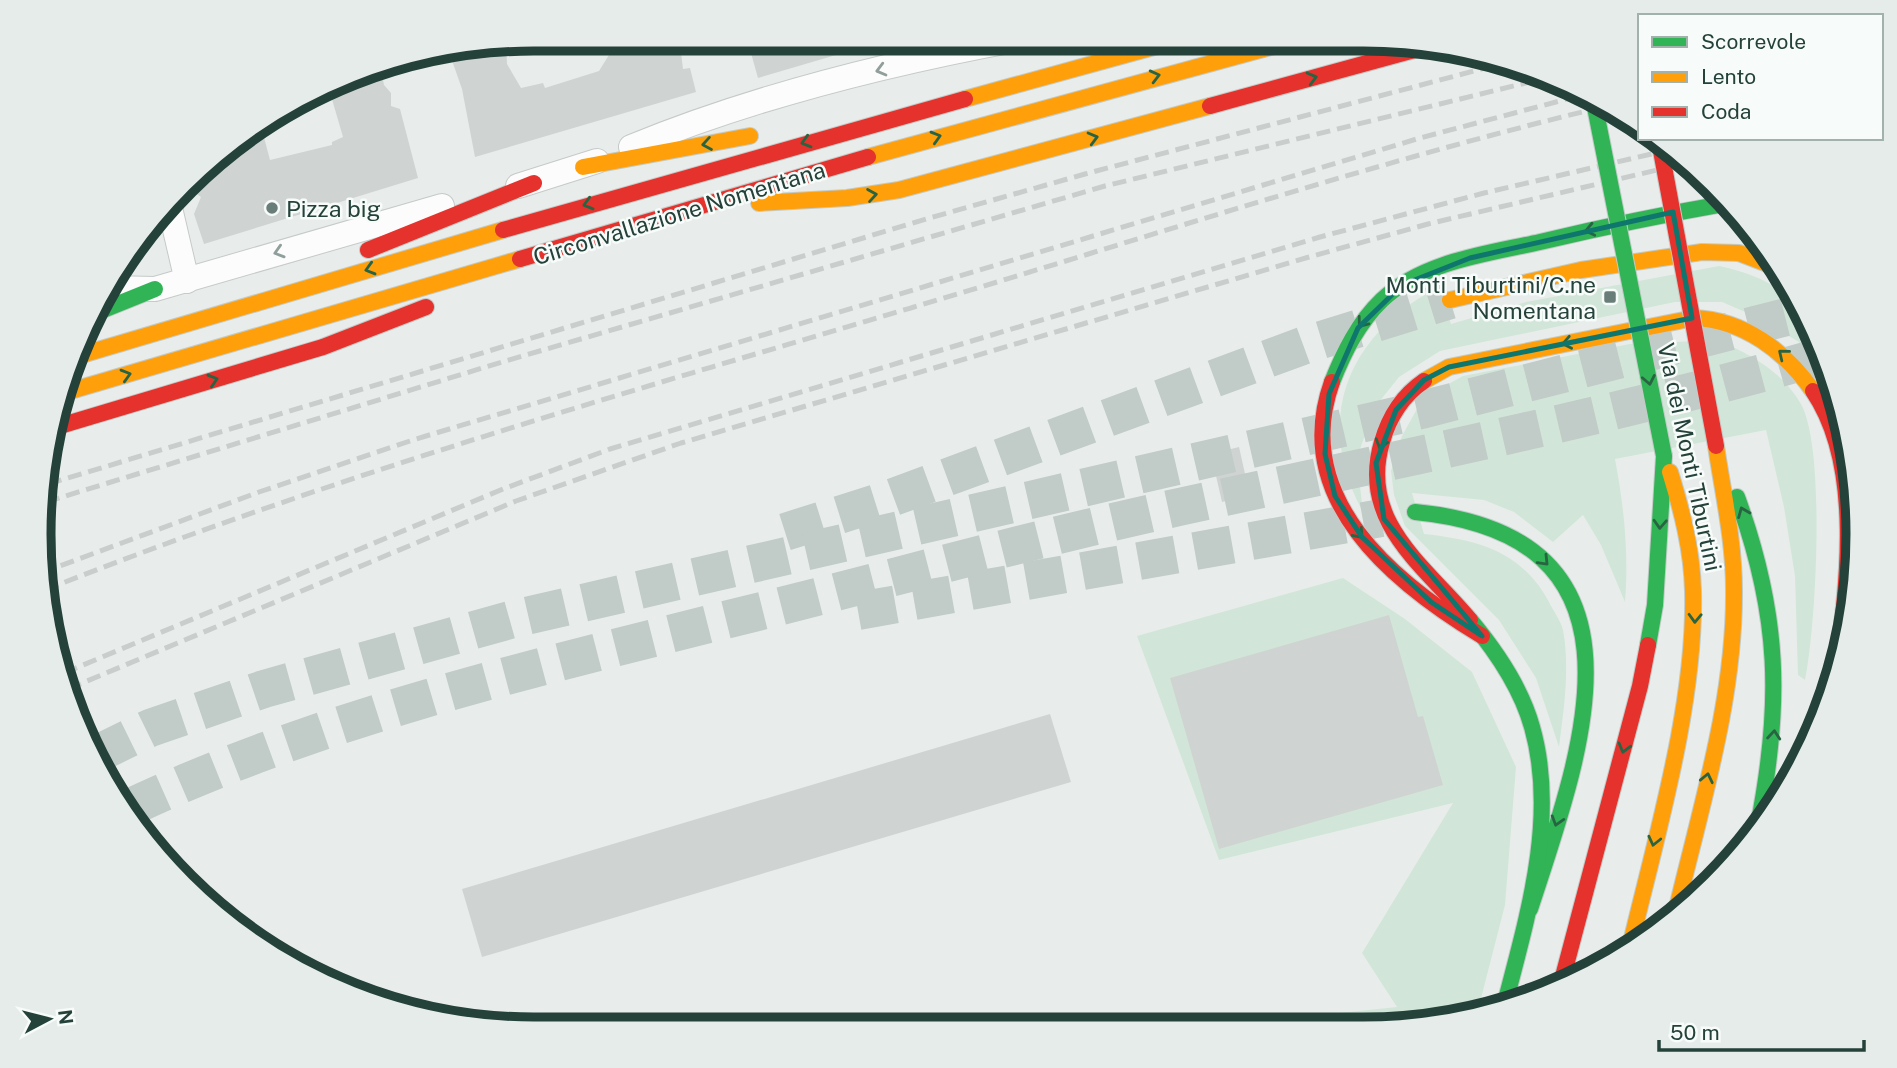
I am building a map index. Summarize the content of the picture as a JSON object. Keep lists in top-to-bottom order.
{
  "streets": {
    "main road": ["Circonvallazione Nomentana", "Via dei Monti Tiburtini"]
  },
  "places": {
    "other": ["Pizza big"],
    "transit": ["Monti Tiburtini/C.ne Nomentana"]
  },
  "legend": ["Scorrevole", "Lento", "Coda"],
  "scale_bar": "50 m",
  "north": "right"
}
